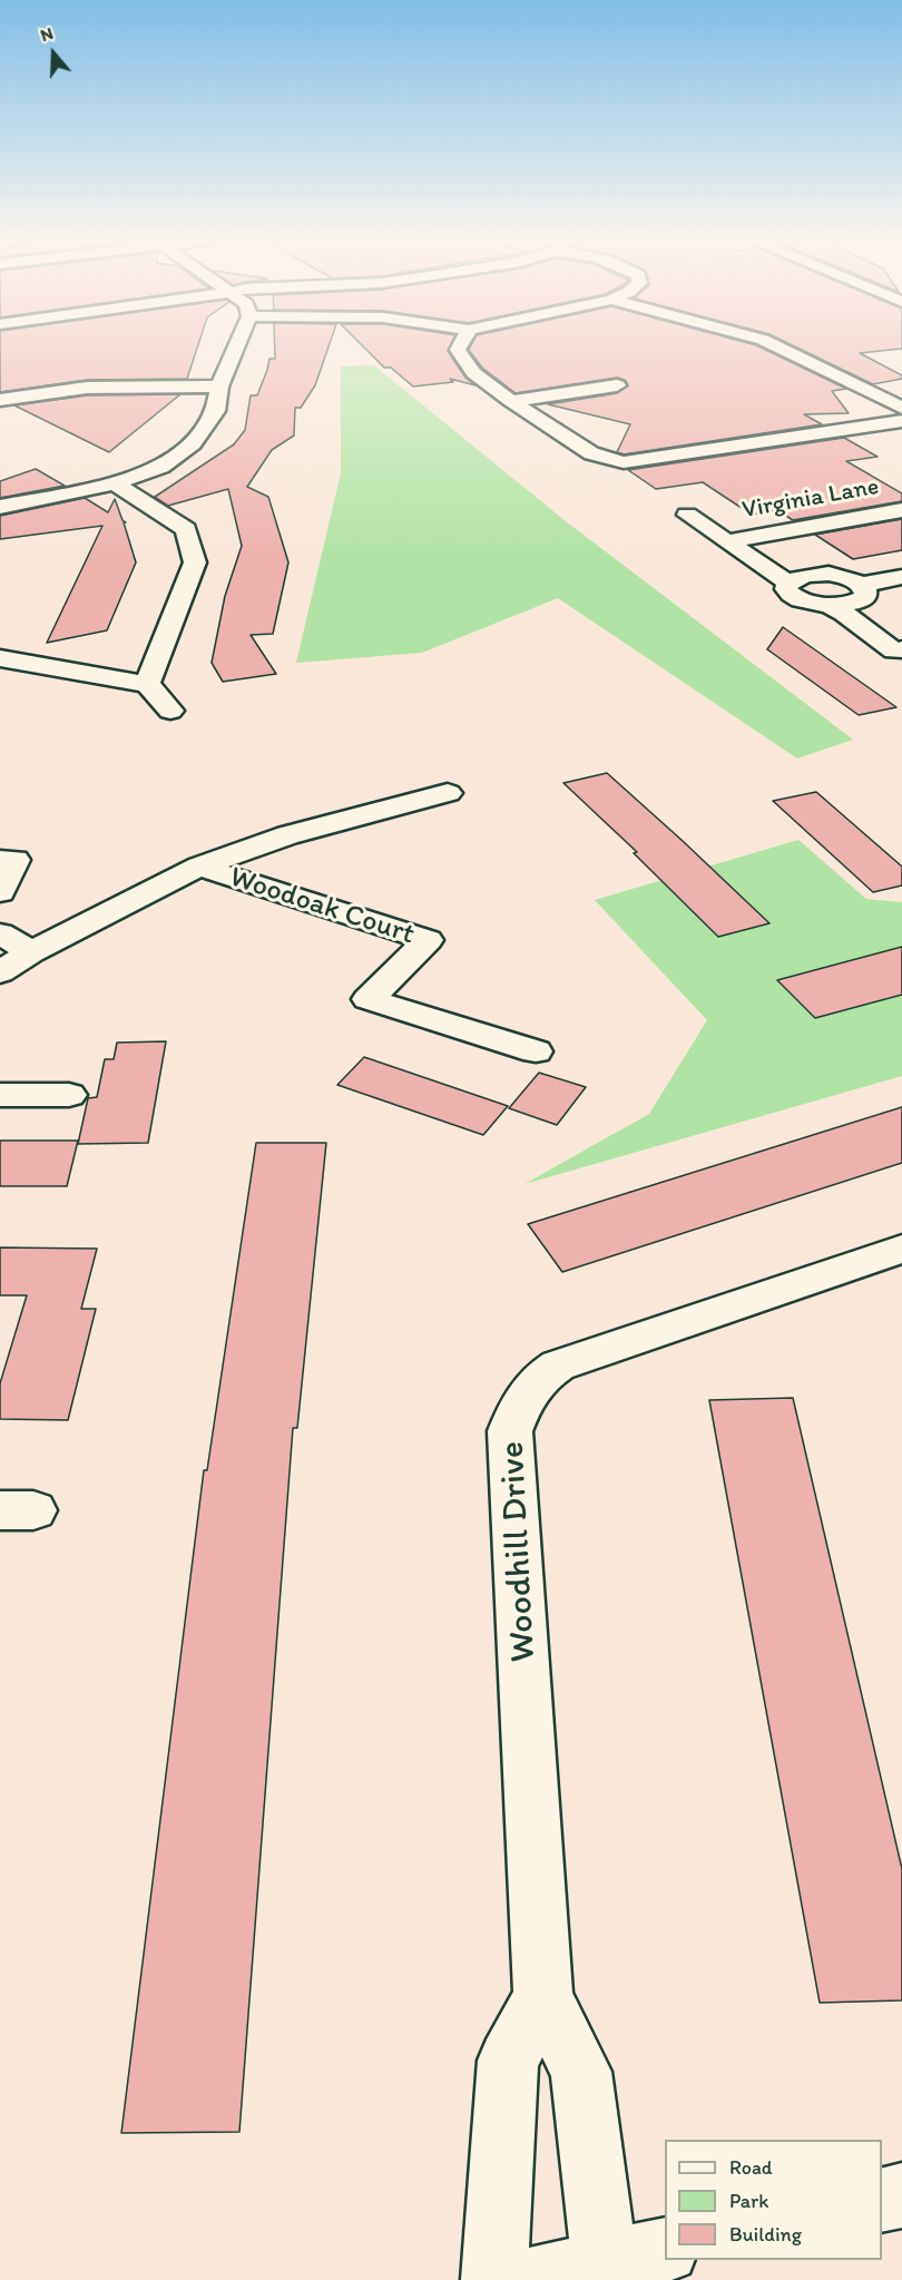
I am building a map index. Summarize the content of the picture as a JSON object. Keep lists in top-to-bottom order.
{
  "streets": {
    "street": ["Virginia Lane", "Woodoak Court", "Woodhill Drive"]
  },
  "legend": ["Road", "Park", "Building"],
  "north": "top"
}
